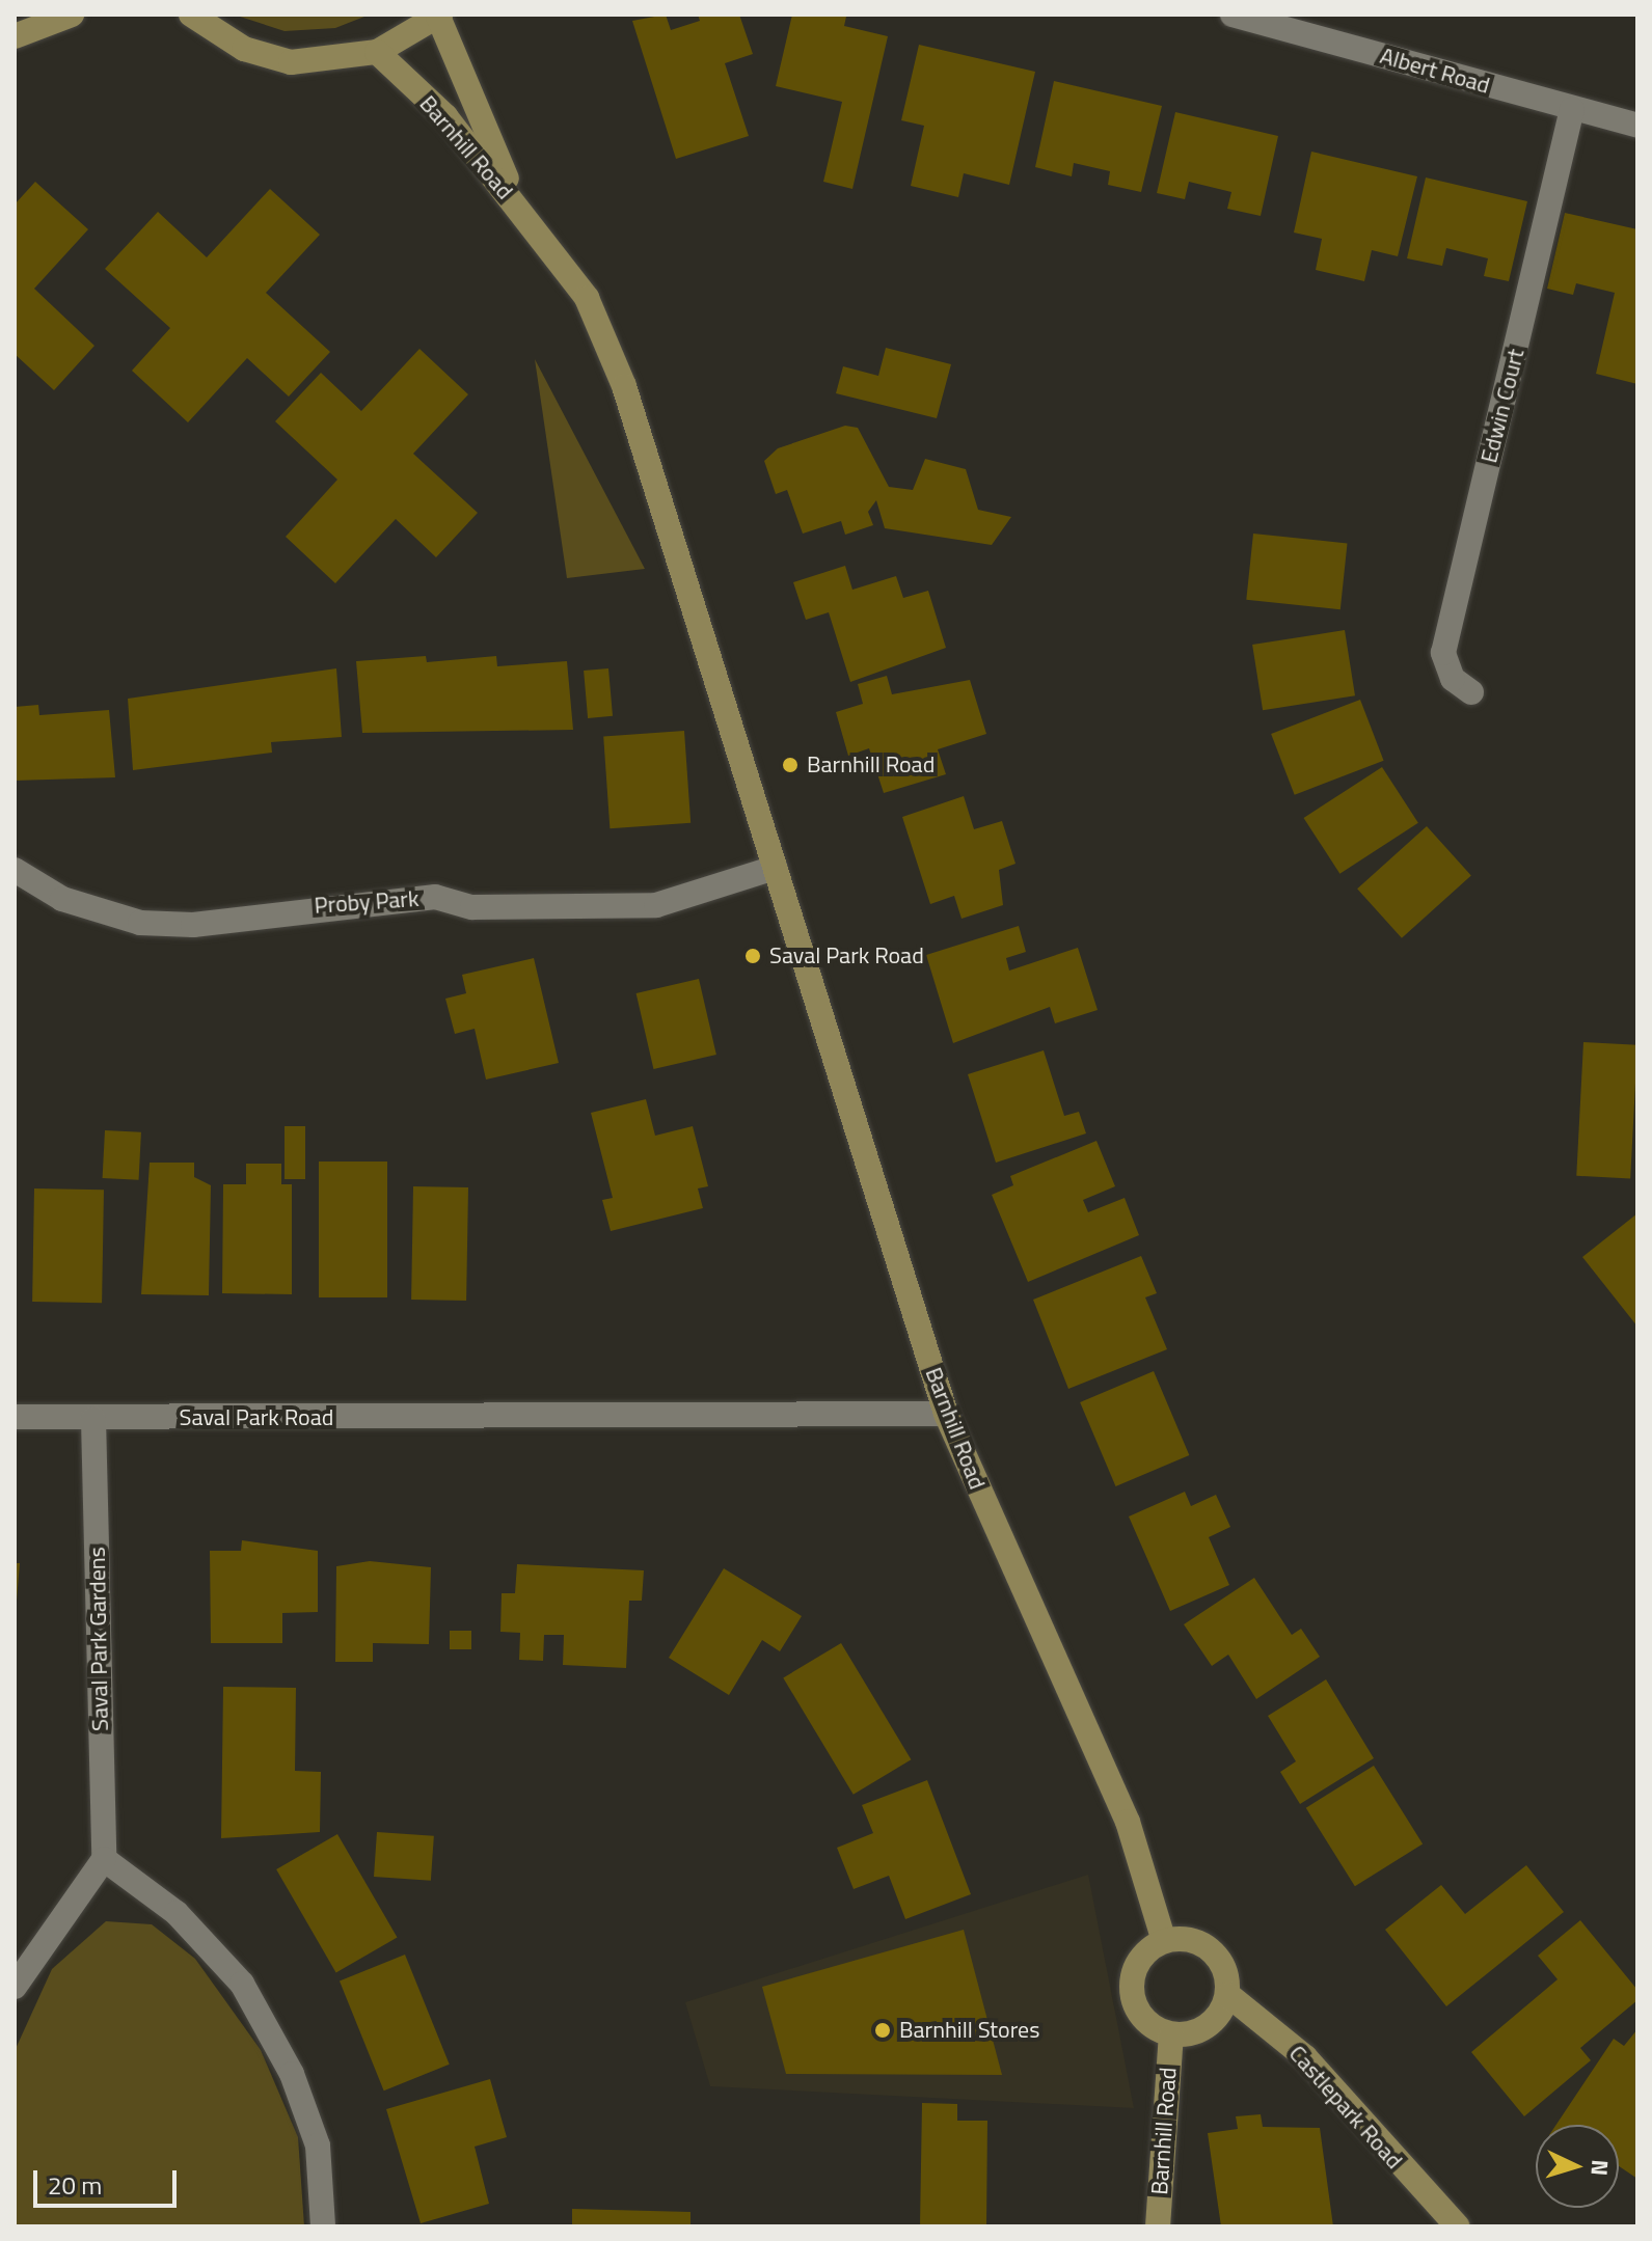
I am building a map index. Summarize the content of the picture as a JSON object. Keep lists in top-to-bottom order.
{
  "streets": {
    "main road": ["Barnhill Road", "Castlepark Road"],
    "street": [
      "Albert Road",
      "Edwin Court",
      "Proby Park",
      "Saval Park Road",
      "Saval Park Gardens"
    ]
  },
  "crossings": [
    ["Albert Road", "Edwin Court"],
    ["Barnhill Road", "Proby Park"],
    ["Barnhill Road", "Saval Park Road"],
    ["Barnhill Road", "Castlepark Road"],
    ["Saval Park Road", "Saval Park Gardens"]
  ],
  "places": ["Barnhill Road", "Saval Park Road", "Barnhill Stores"],
  "scale_bar": "20 m",
  "north": "right"
}
